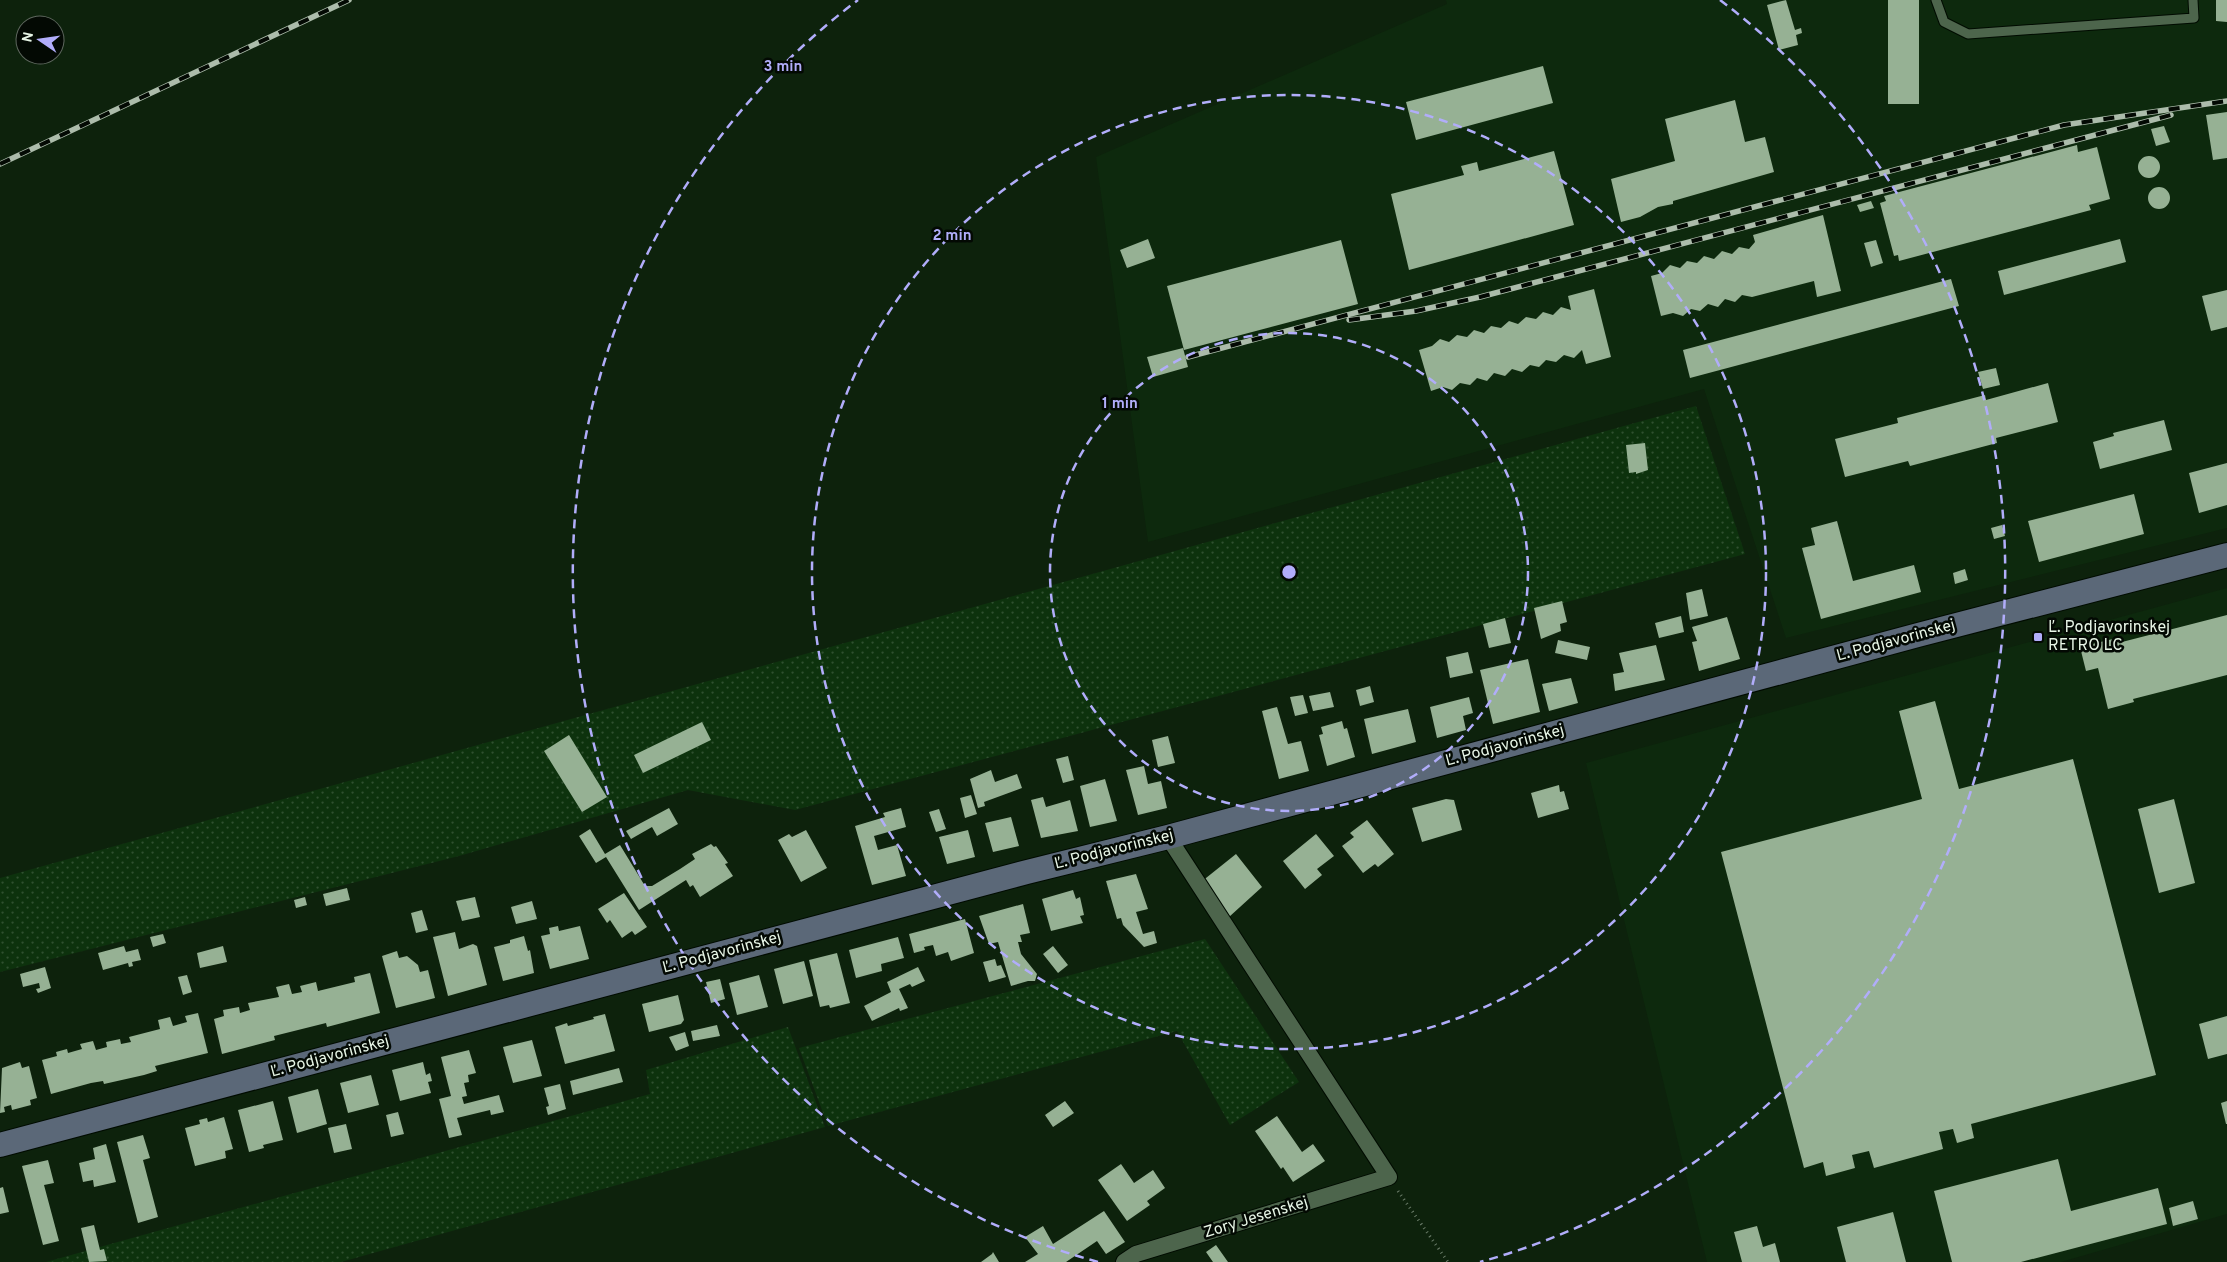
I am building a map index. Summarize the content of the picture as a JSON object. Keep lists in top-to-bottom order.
{
  "streets": {
    "street": ["Ľ. Podjavorinskej", "Zory Jesenskej"]
  },
  "places": {
    "transit": ["Ľ. Podjavorinskej RETRO LC"]
  },
  "north": "left",
  "rings": ["3 min", "2 min", "1 min"]
}
